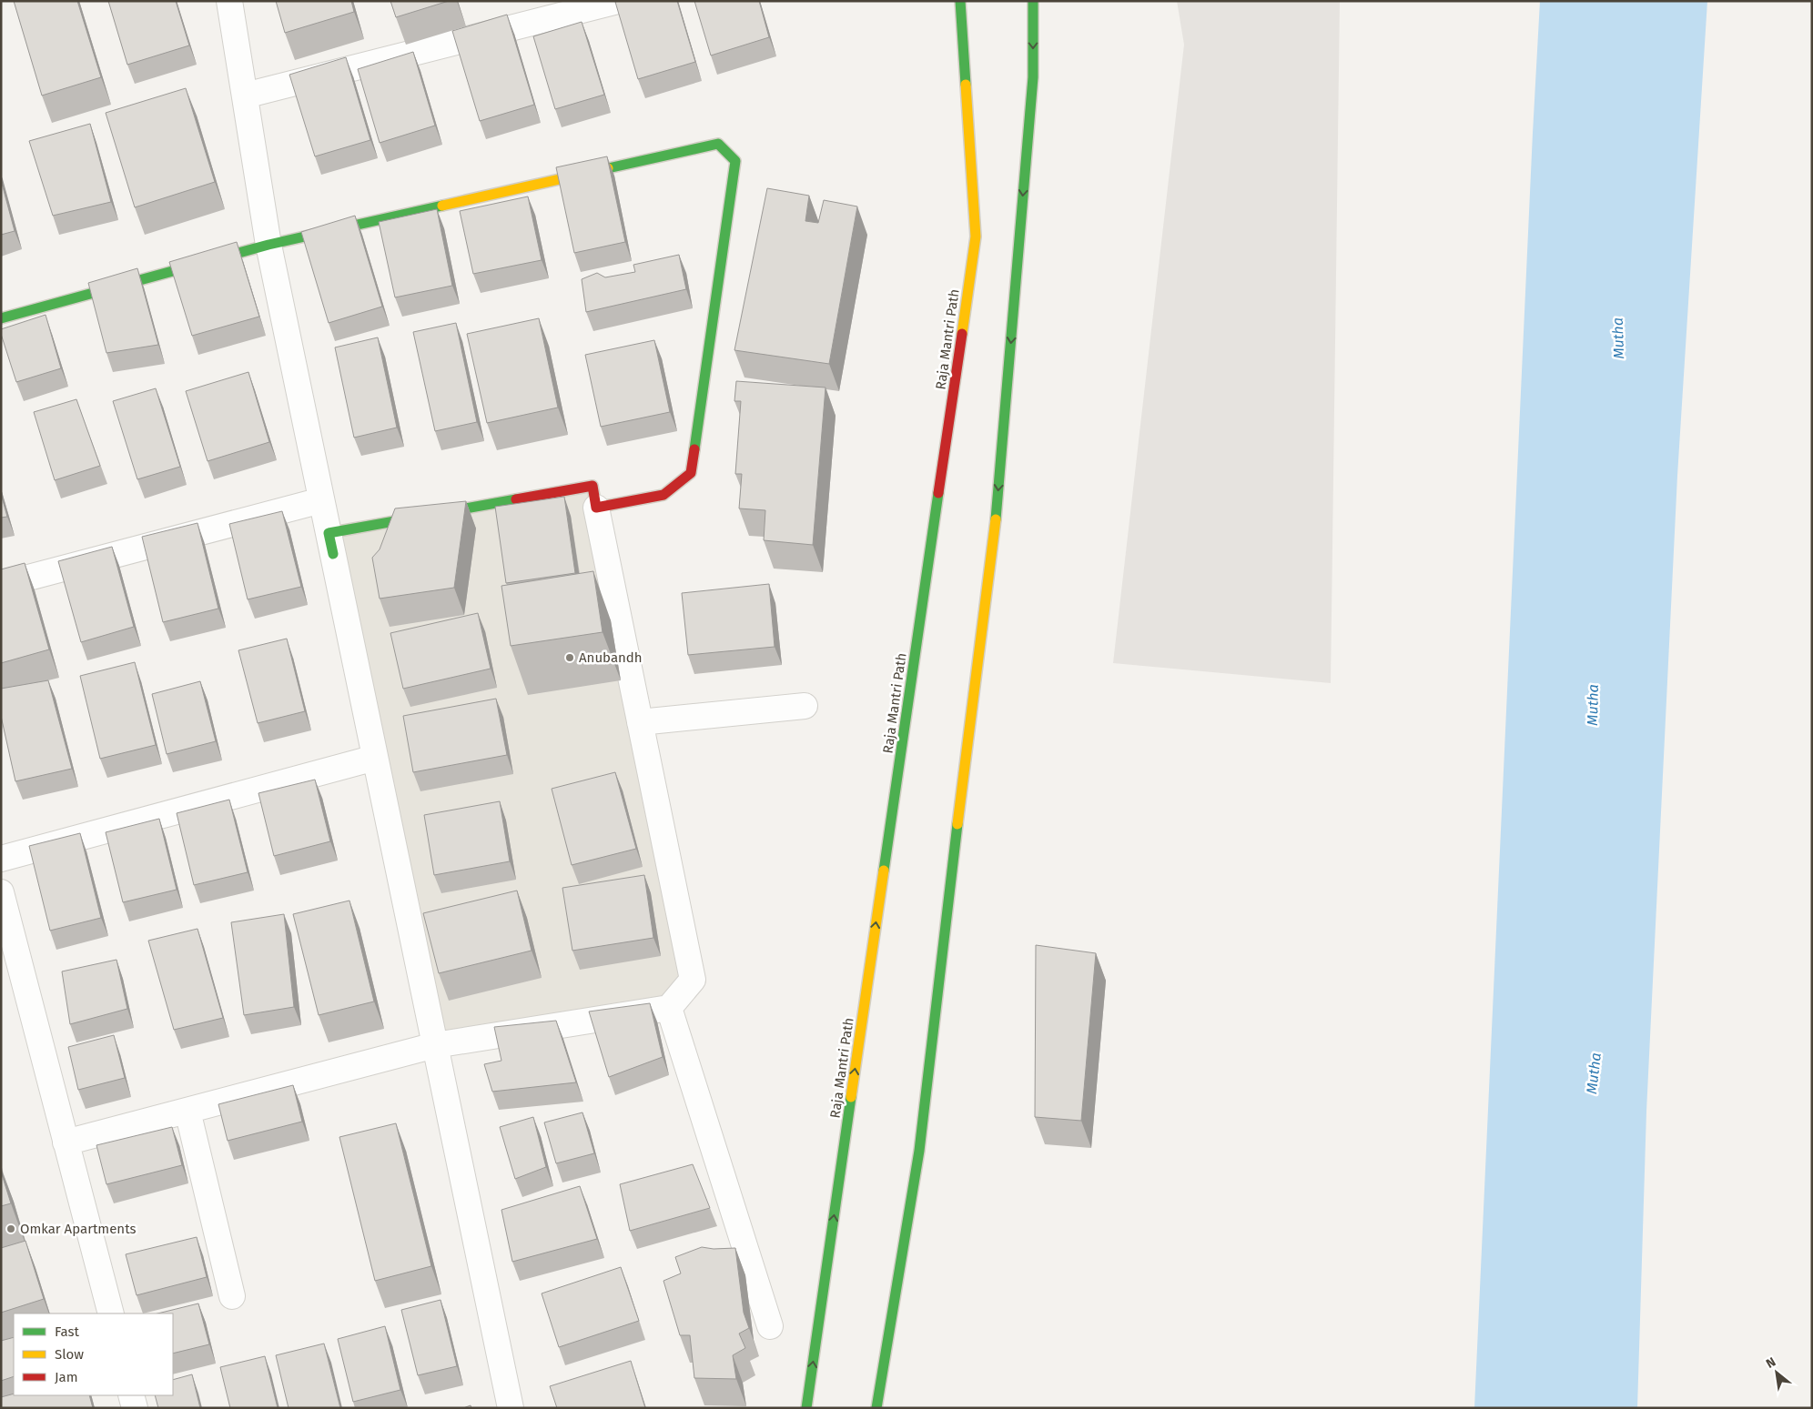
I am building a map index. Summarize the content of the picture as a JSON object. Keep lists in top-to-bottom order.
{
  "streets": {
    "main road": ["Raja Mantri Path"]
  },
  "water": ["Mutha"],
  "places": ["Anubandh", "Omkar Apartments"],
  "legend": ["Fast", "Slow", "Jam"],
  "north": "top left"
}
